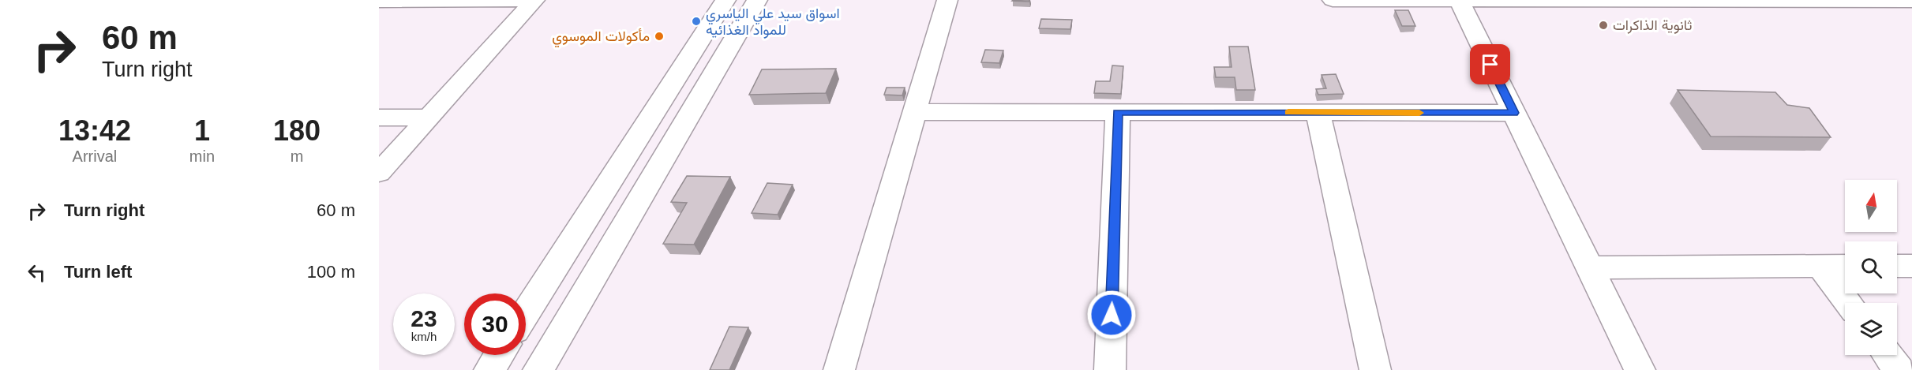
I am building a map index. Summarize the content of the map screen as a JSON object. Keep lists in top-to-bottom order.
{
  "places": ["اسواق سيد علي الياسري للمواد الغذائيه", "ثانوية الذاكرات", "مأكولات الموسوي"],
  "north": "top",
  "page": {
    "turn": ["60 m", "Turn right"],
    "eta": [
      "13:42",
      "Arrival",
      "1",
      "min",
      "180",
      "m"
    ],
    "list": [
      {
        "name": "Turn right",
        "value": "60 m"
      },
      {
        "name": "Turn left",
        "value": "100 m"
      }
    ],
    "speed": "23 km/h",
    "limit": "30"
  }
}
